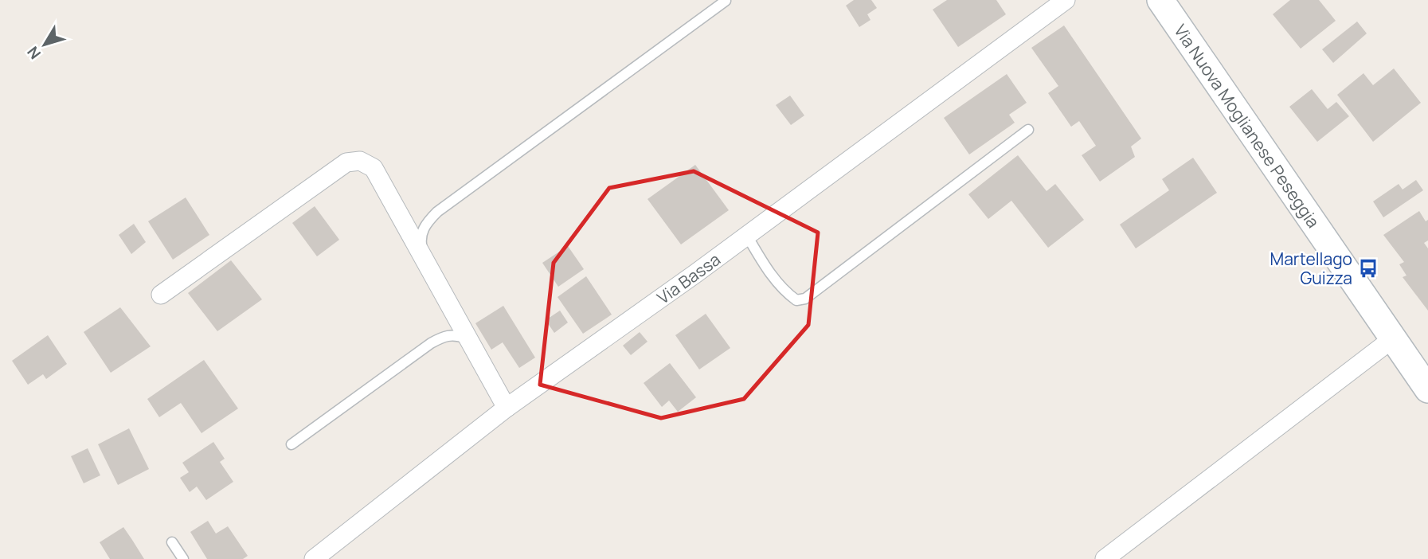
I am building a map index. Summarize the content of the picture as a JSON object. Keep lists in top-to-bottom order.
{
  "streets": {
    "main road": ["Via Nuova Moglianese Peseggia"],
    "street": ["Via Bassa"]
  },
  "places": {
    "bus stop": ["Martellago Guizza"]
  },
  "north": "bottom left"
}
